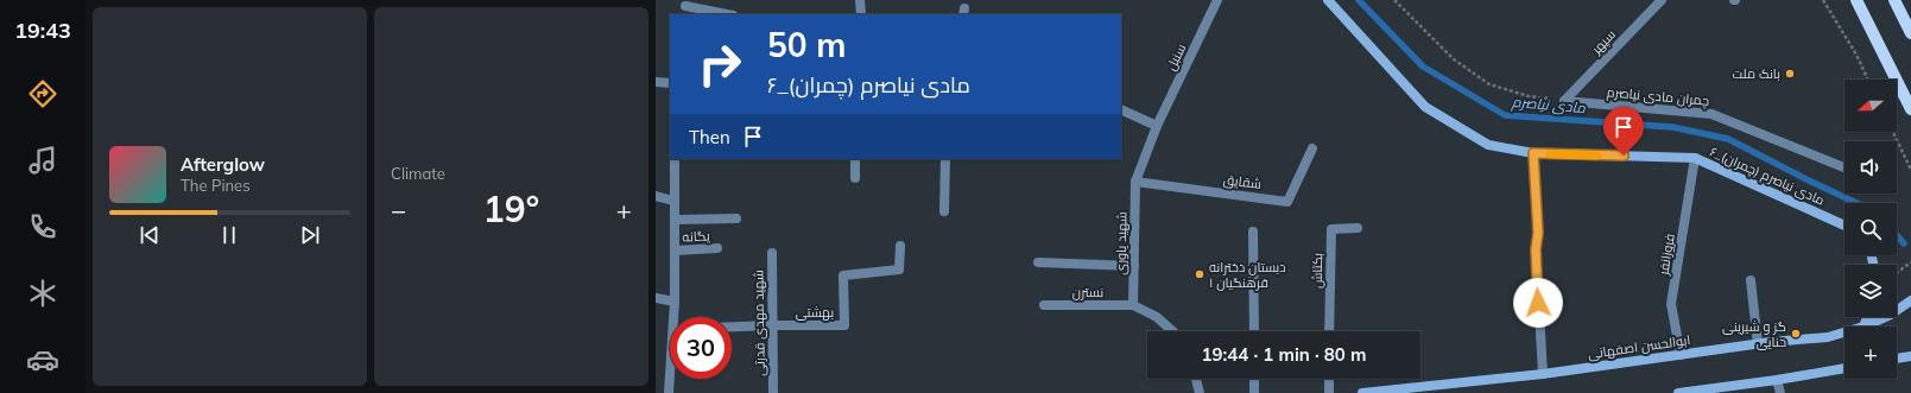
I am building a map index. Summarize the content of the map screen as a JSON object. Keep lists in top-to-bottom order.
{
  "streets": {
    "main road": ["۶_مادی نیاصرم (چمران)", "ابوالحسن اصفهانی"],
    "street": [
      "سپهر",
      "سنبل",
      "چمران مادی نیاصرم",
      "شقایق",
      "یگانه",
      "شهید یاوری",
      "فروزانفر",
      "بکتاش",
      "نسترن",
      "بهشتی",
      "شهید مهدی قدرتی"
    ]
  },
  "crossings": [
    ["سپهر", "چمران مادی نیاصرم"],
    ["سنبل", "شهید یاوری"],
    ["۶_مادی نیاصرم (چمران)", "فروزانفر"],
    ["شقایق", "شهید یاوری"],
    ["شهید یاوری", "نسترن"],
    ["فروزانفر", "ابوالحسن اصفهانی"],
    ["بهشتی", "شهید مهدی قدرتی"]
  ],
  "water": ["مادی نیاصرم"],
  "places": ["بانک ملت", "دبستان دخترانه فرهنگیان ۱", "گز و شیرینی حنایی"],
  "north": "left",
  "page": {
    "tabs": "19:43",
    "tile": "Climate",
    "turn": ["50 m", "۶_مادی نیاصرم (چمران)"],
    "map_buttons": "+",
    "then": "Then",
    "song": ["Afterglow", "The Pines"],
    "heat": ["−", "19°", "+"],
    "limit": "30",
    "trip": "19:44 · 1 min · 80 m"
  }
}
